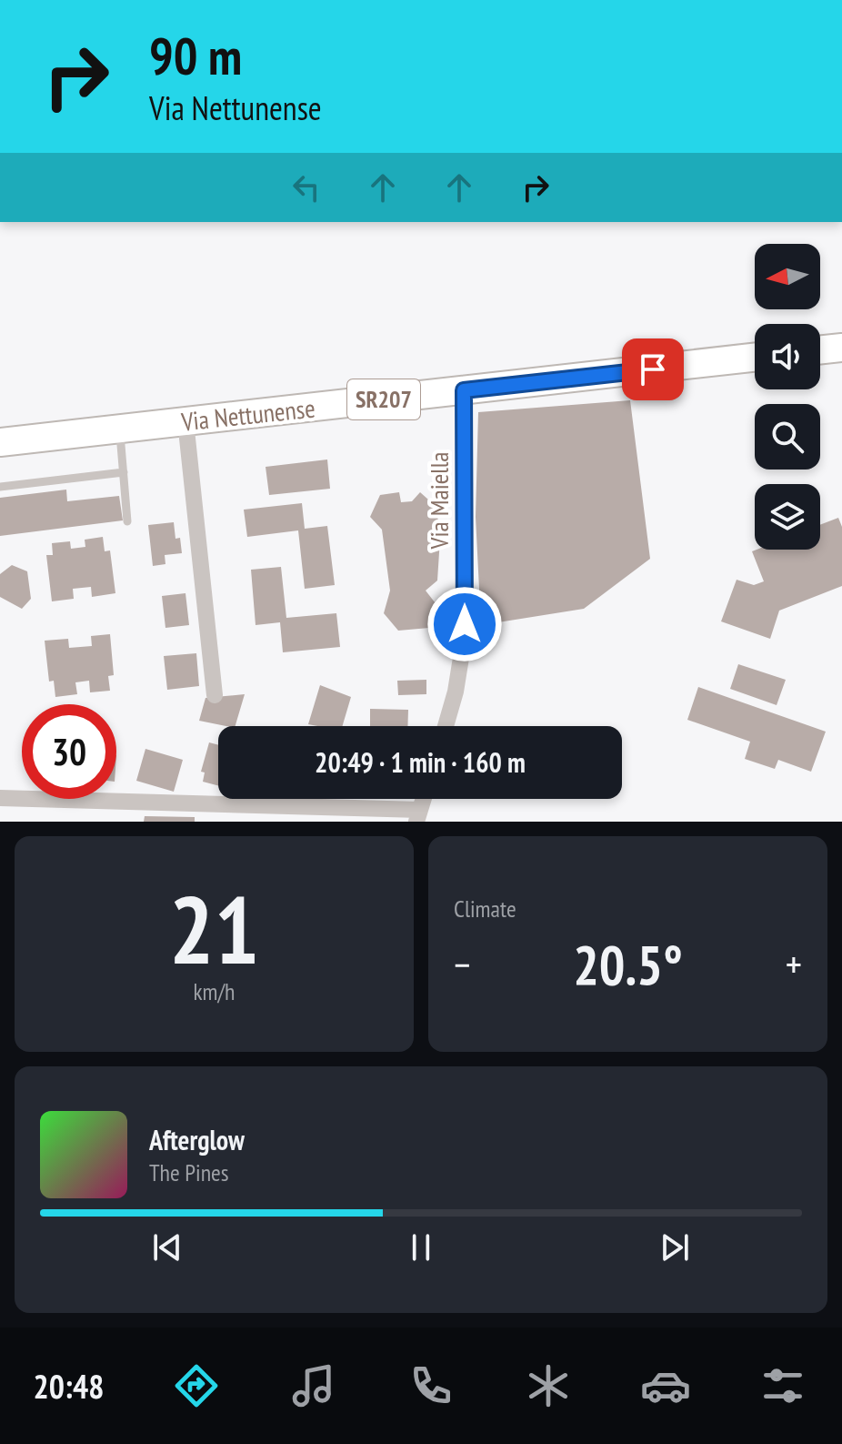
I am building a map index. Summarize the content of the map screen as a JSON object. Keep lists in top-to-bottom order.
{
  "streets": {
    "main road": ["SR207", "Via Nettunense"],
    "street": ["Via Maiella"]
  },
  "crossings": [
    ["Via Nettunense", "Via Maiella"]
  ],
  "north": "left",
  "page": {
    "turn": ["90 m", "Via Nettunense"],
    "limit": "30",
    "trip": "20:49 · 1 min · 160 m",
    "tile": [
      ["21", "km/h"],
      "Climate"
    ],
    "heat": ["−", "20.5°", "+"],
    "song": ["Afterglow", "The Pines"],
    "tabs": "20:48"
  }
}
